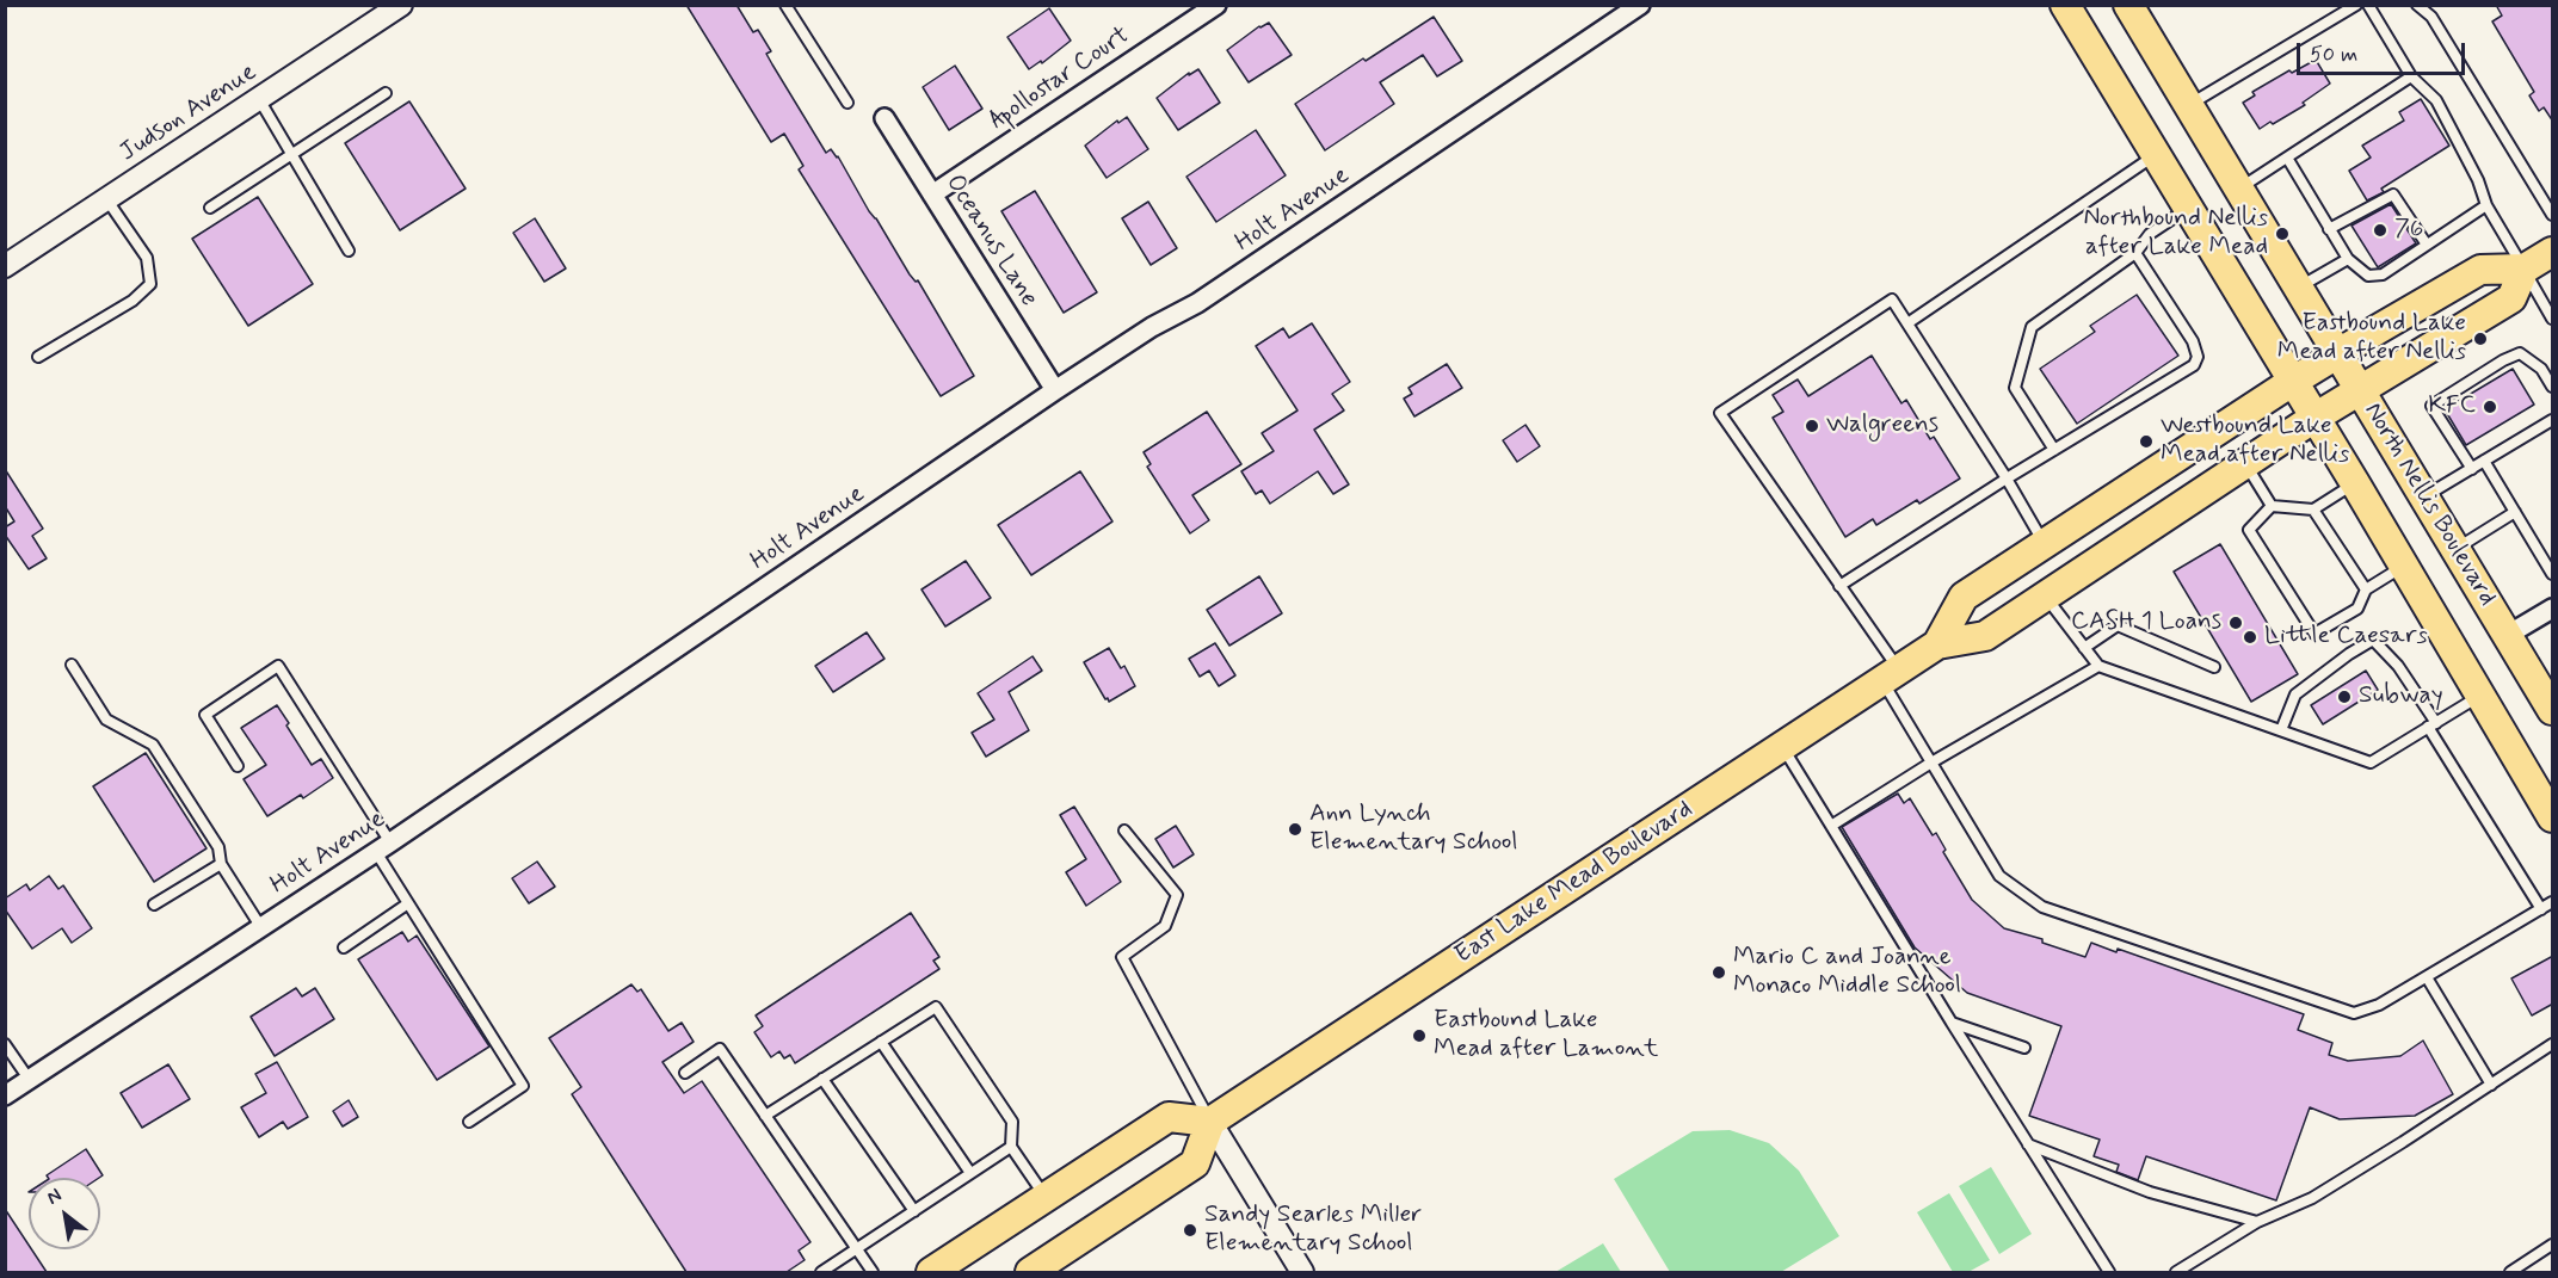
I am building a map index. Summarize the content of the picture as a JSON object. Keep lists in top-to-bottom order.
{
  "streets": {
    "main road": ["North Nellis Boulevard", "East Lake Mead Boulevard"],
    "street": [
      "Apollostar Court",
      "Judson Avenue",
      "Holt Avenue",
      "Oceanus Lane"
    ]
  },
  "crossings": [
    ["Apollostar Court", "Oceanus Lane"],
    ["Holt Avenue", "Oceanus Lane"],
    ["North Nellis Boulevard", "East Lake Mead Boulevard"]
  ],
  "places": [
    "76",
    "Northbound Nellis after Lake Mead",
    "Eastbound Lake Mead after Nellis",
    "KFC",
    "Walgreens",
    "Westbound Lake Mead after Nellis",
    "CASH 1 Loans",
    "Little Caesars",
    "Subway",
    "Ann Lynch Elementary School",
    "Mario C and Joanne Monaco Middle School",
    "Eastbound Lake Mead after Lamont",
    "Sandy Searles Miller Elementary School"
  ],
  "scale_bar": "50 m",
  "north": "top left"
}
